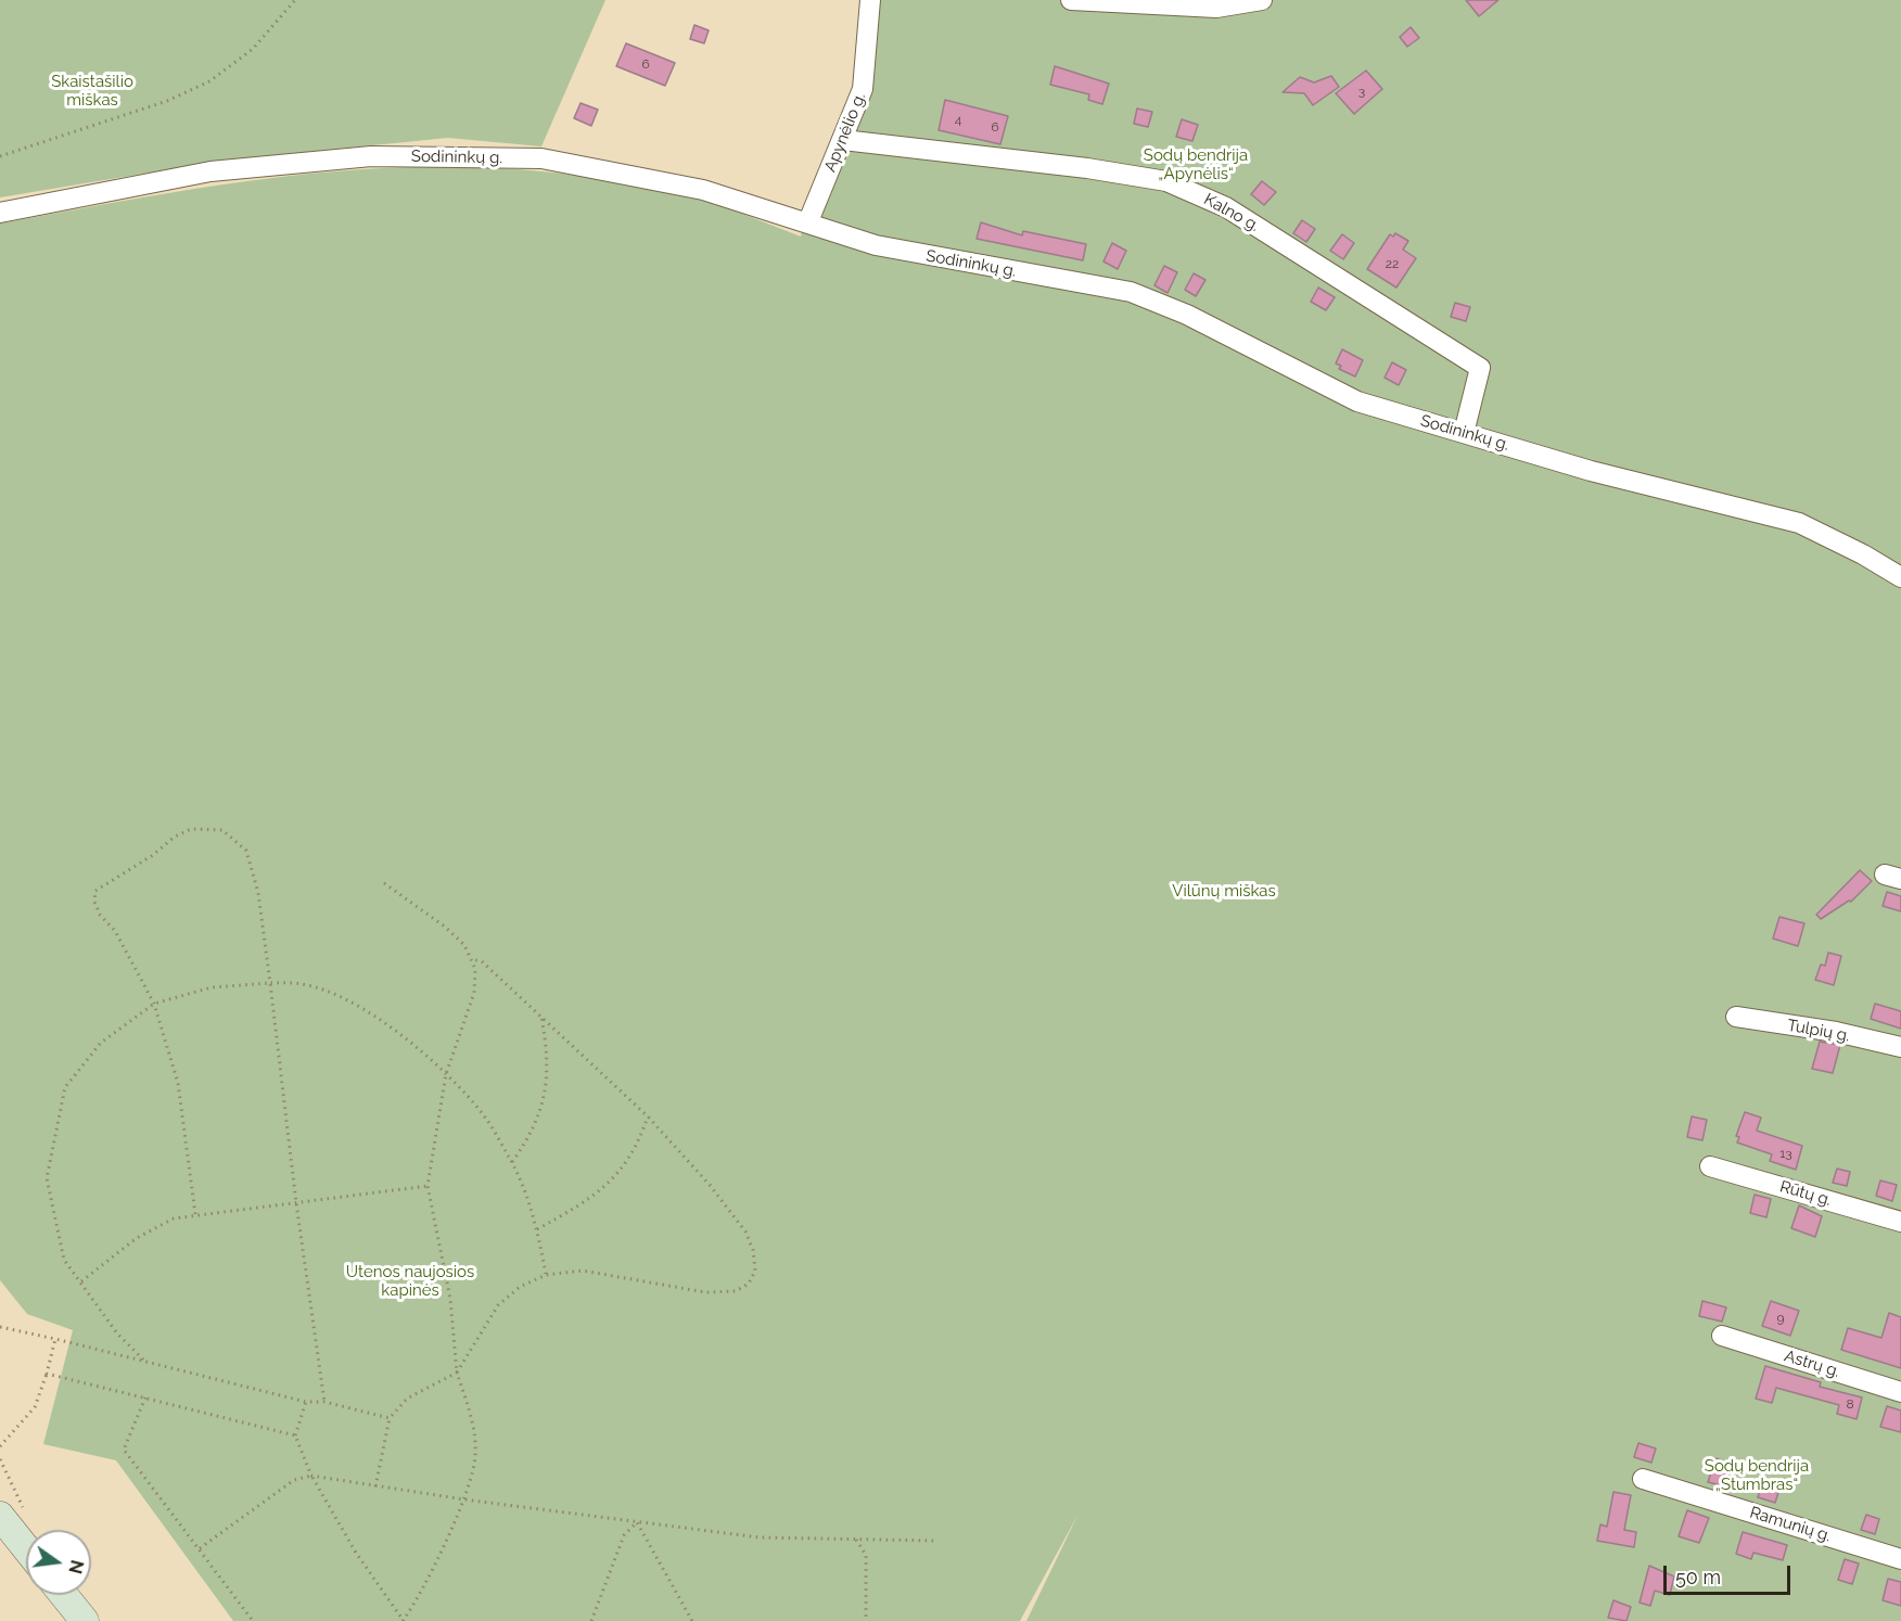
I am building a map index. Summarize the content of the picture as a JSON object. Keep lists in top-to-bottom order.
{
  "streets": {
    "street": [
      "Apynėlio g.",
      "Sodininkų g.",
      "Kalno g.",
      "Tulpių g.",
      "Rūtų g.",
      "Astrų g.",
      "Ramunių g."
    ]
  },
  "crossings": [
    ["Apynėlio g.", "Sodininkų g."],
    ["Apynėlio g.", "Kalno g."],
    ["Sodininkų g.", "Kalno g."]
  ],
  "parks": [
    "Skaistašilio miškas",
    "Sodų bendrija „Apynėlis“",
    "Vilūnų miškas",
    "Utenos naujosios kapinės",
    "Sodų bendrija „Stumbras“"
  ],
  "house_numbers": [
    "6",
    "3",
    "4",
    "6",
    "22",
    "13",
    "9",
    "8"
  ],
  "scale_bar": "50 m",
  "north": "right"
}
